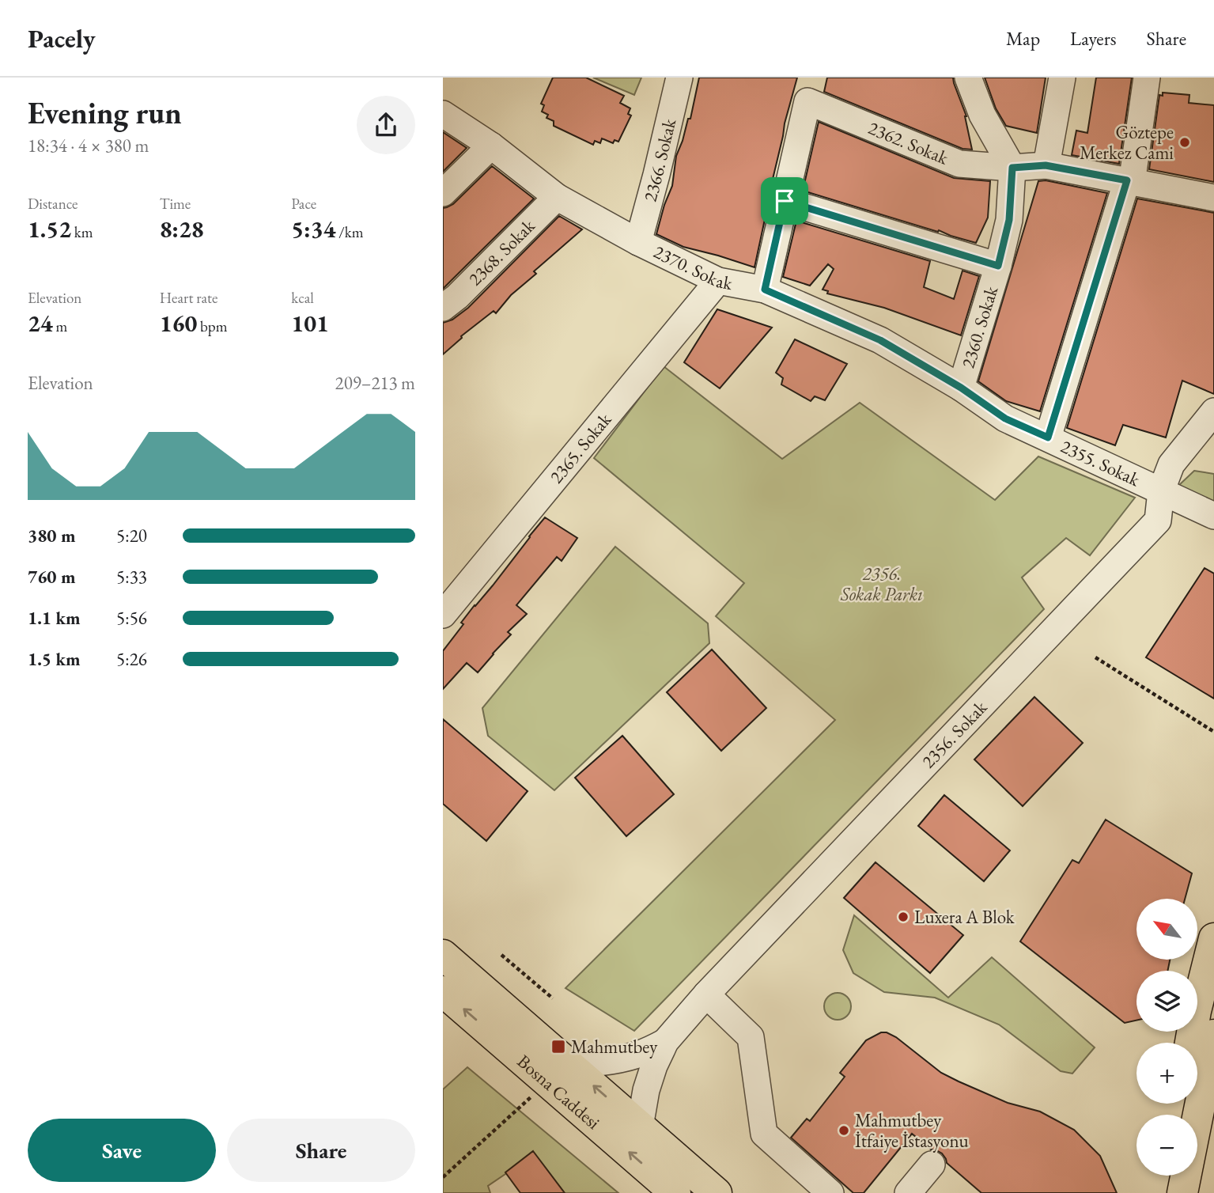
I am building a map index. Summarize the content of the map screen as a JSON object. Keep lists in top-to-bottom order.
{
  "streets": {
    "main road": ["Bosna Caddesi"],
    "street": [
      "2362. Sokak",
      "2366. Sokak",
      "2368. Sokak",
      "2370. Sokak",
      "2360. Sokak",
      "2365. Sokak",
      "2355. Sokak",
      "2356. Sokak"
    ]
  },
  "crossings": [
    ["2362. Sokak", "2360. Sokak"],
    ["2366. Sokak", "2370. Sokak"],
    ["2368. Sokak", "2370. Sokak"],
    ["2370. Sokak", "2360. Sokak"],
    ["2370. Sokak", "2365. Sokak"],
    ["2370. Sokak", "2355. Sokak"],
    ["2360. Sokak", "2355. Sokak"],
    ["2355. Sokak", "2356. Sokak"]
  ],
  "parks": ["2356. Sokak Parkı"],
  "places": {
    "other": ["Göztepe Merkez Cami", "Luxera A Blok", "Mahmutbey İtfaiye İstasyonu"],
    "transit": ["Mahmutbey"]
  },
  "north": "top left",
  "page": {
    "header": "Pacely",
    "nav": ["Map", "Layers", "Share"],
    "heading": ["Evening run", "18:34 · 4 × 380 m"],
    "stats": [
      ["Distance", "1.52 km"],
      ["Time", "8:28"],
      ["Pace", "5:34 /km"],
      ["Elevation", "24 m"],
      ["Heart rate", "160 bpm"],
      ["kcal", "101"]
    ],
    "chart": ["Elevation", "209–213 m"],
    "list": [
      {
        "name": "380 m",
        "note": "5:20"
      },
      {
        "name": "760 m",
        "note": "5:33"
      },
      {
        "name": "1.1 km",
        "note": "5:56"
      },
      {
        "name": "1.5 km",
        "note": "5:26"
      }
    ],
    "map_buttons": ["+", "−"],
    "buttons": ["Save", "Share"]
  }
}
